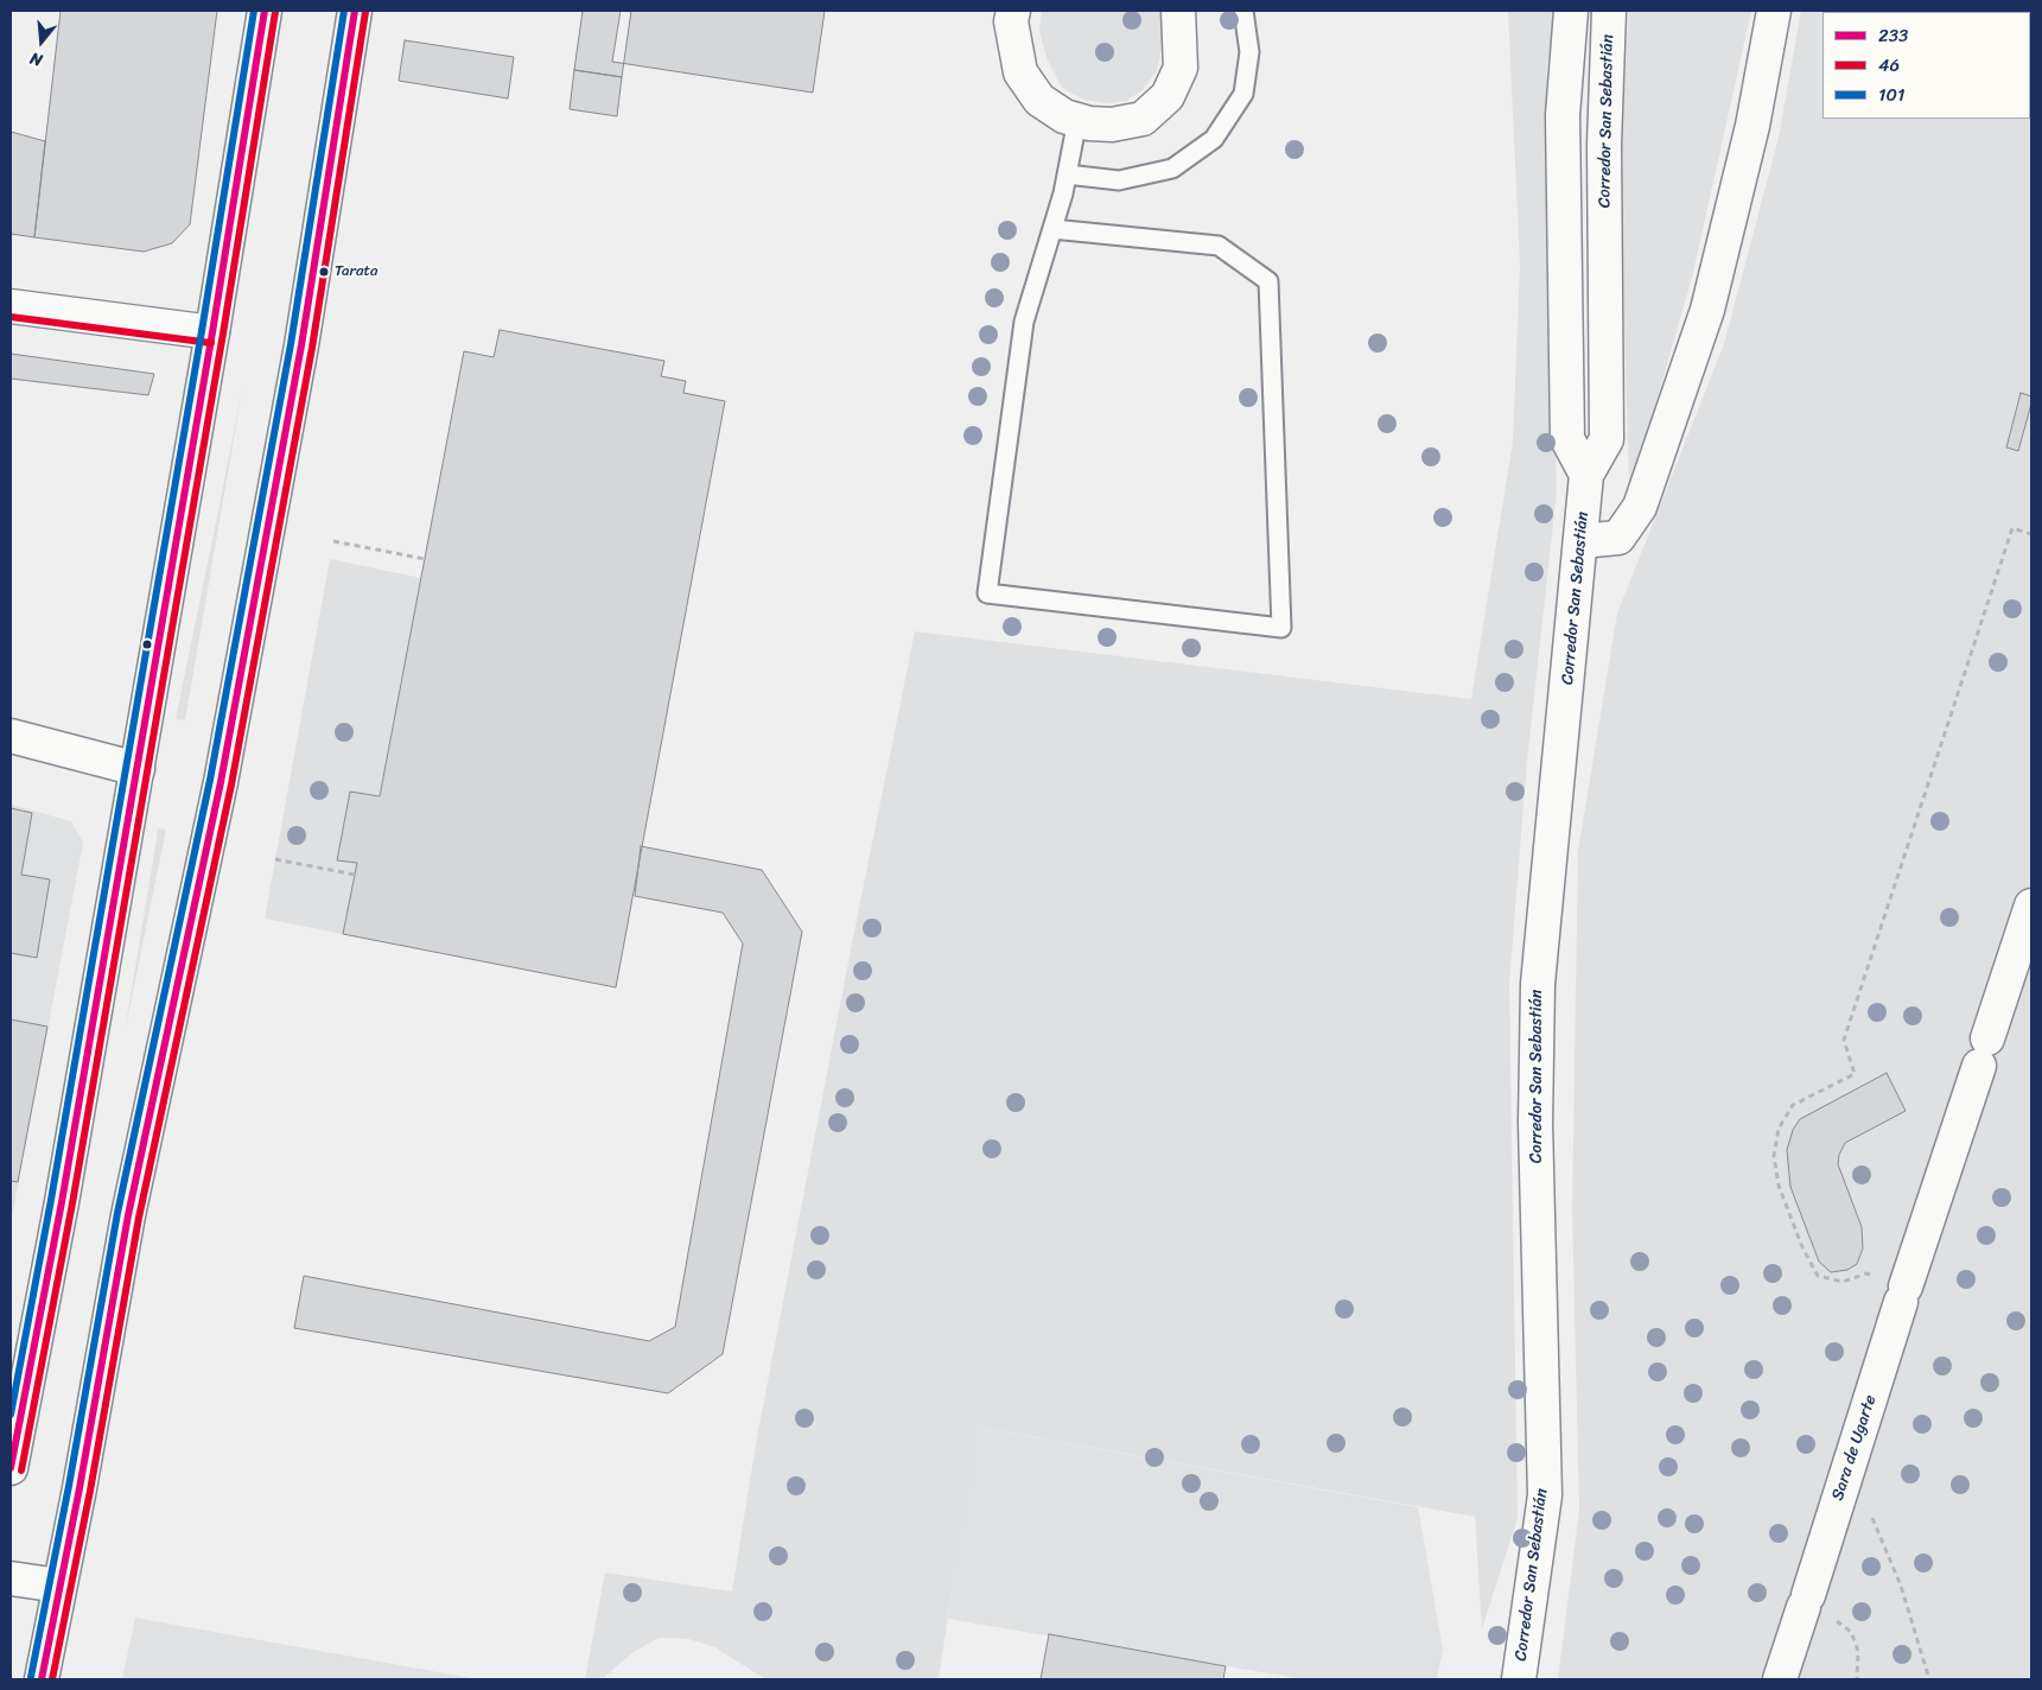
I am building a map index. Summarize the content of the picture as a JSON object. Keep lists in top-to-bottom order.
{
  "streets": {
    "street": ["Corredor San Sebastián", "Sara de Ugarte"]
  },
  "places": ["Tarata"],
  "lines": ["transit line 233", "transit line 101", "transit line 46"],
  "legend": ["233", "46", "101"],
  "north": "bottom"
}
